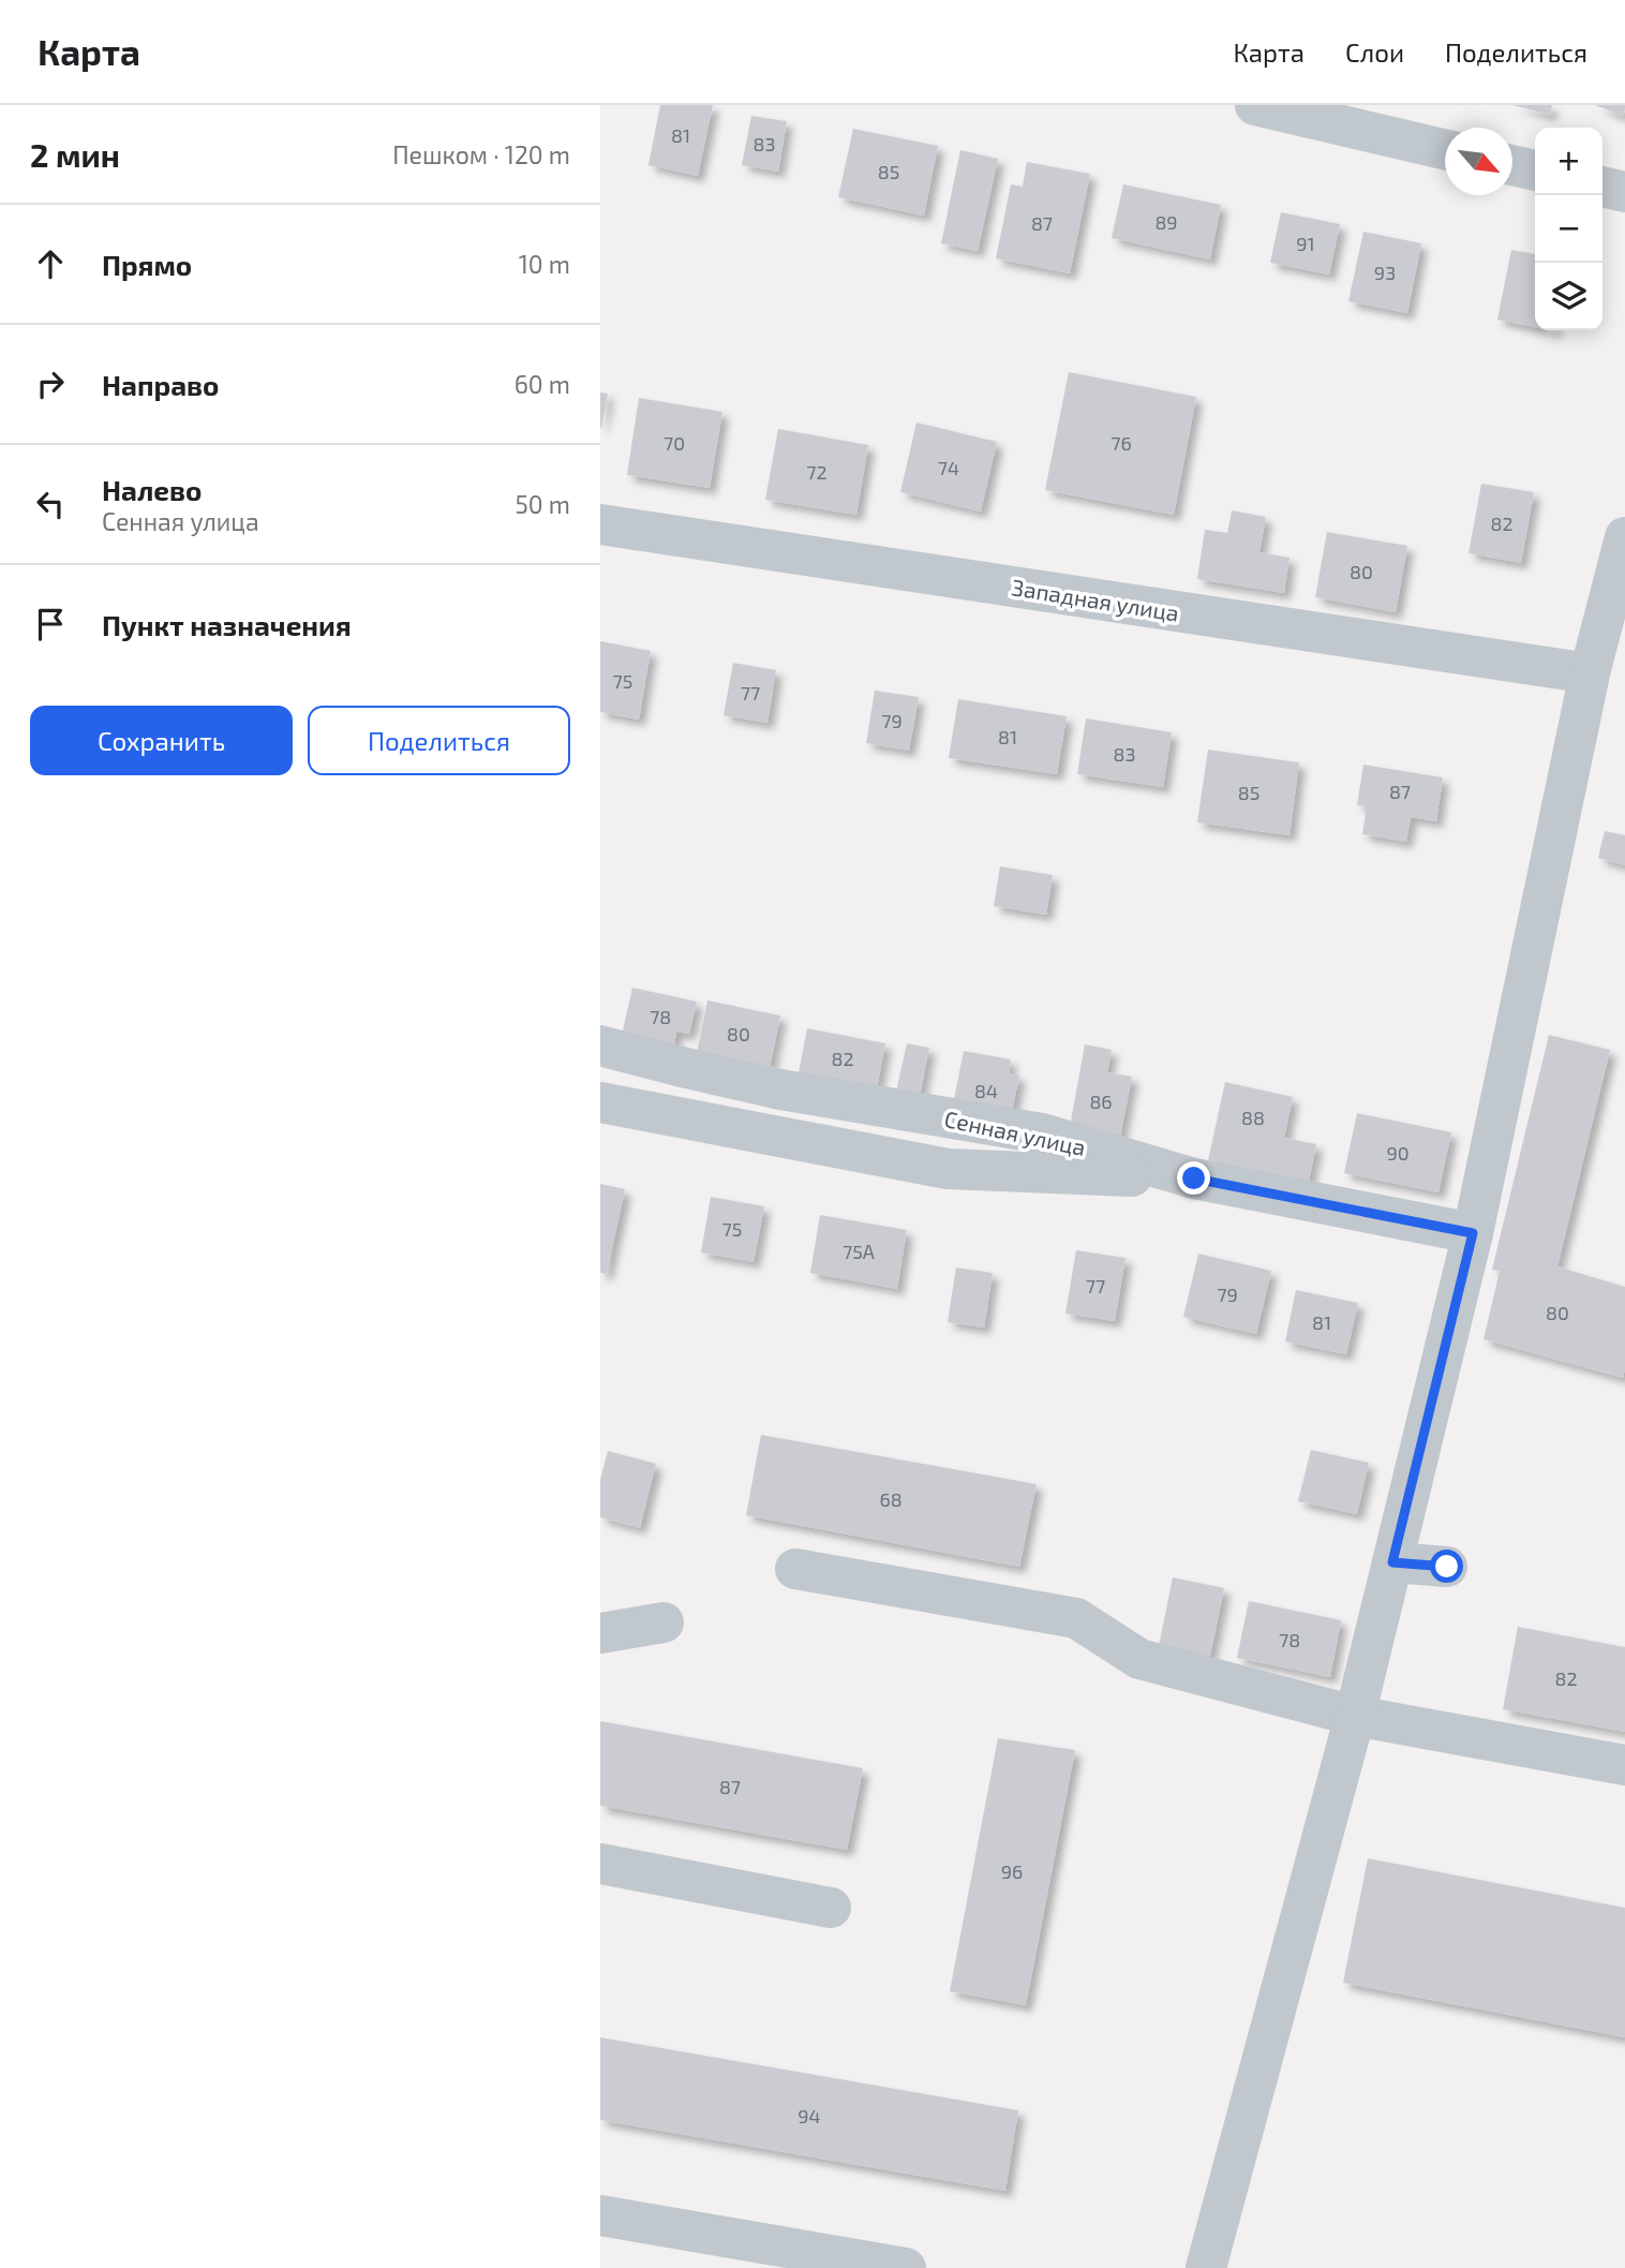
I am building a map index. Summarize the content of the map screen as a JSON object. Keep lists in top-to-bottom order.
{
  "streets": {
    "street": ["Западная улица", "Сенная улица"]
  },
  "house_numbers": [
    "81",
    "83",
    "85",
    "89",
    "87",
    "91",
    "93",
    "70",
    "76",
    "74",
    "72",
    "82",
    "80",
    "75",
    "77",
    "79",
    "81",
    "83",
    "87",
    "85",
    "78",
    "80",
    "82",
    "84",
    "86",
    "88",
    "90",
    "75",
    "75А",
    "77",
    "79",
    "80",
    "81",
    "68",
    "78",
    "82",
    "87",
    "96",
    "94"
  ],
  "north": "bottom right",
  "page": {
    "header": "Карта",
    "nav": ["Карта", "Слои", "Поделиться"],
    "heading": ["2 мин", "Пешком · 120 m"],
    "map_buttons": ["+", "−"],
    "list": [
      ["Прямо", "10 m"],
      ["Направо", "60 m"],
      ["Налево", "Сенная улица", "50 m"],
      "Пункт назначения"
    ],
    "buttons": ["Сохранить", "Поделиться"]
  }
}
